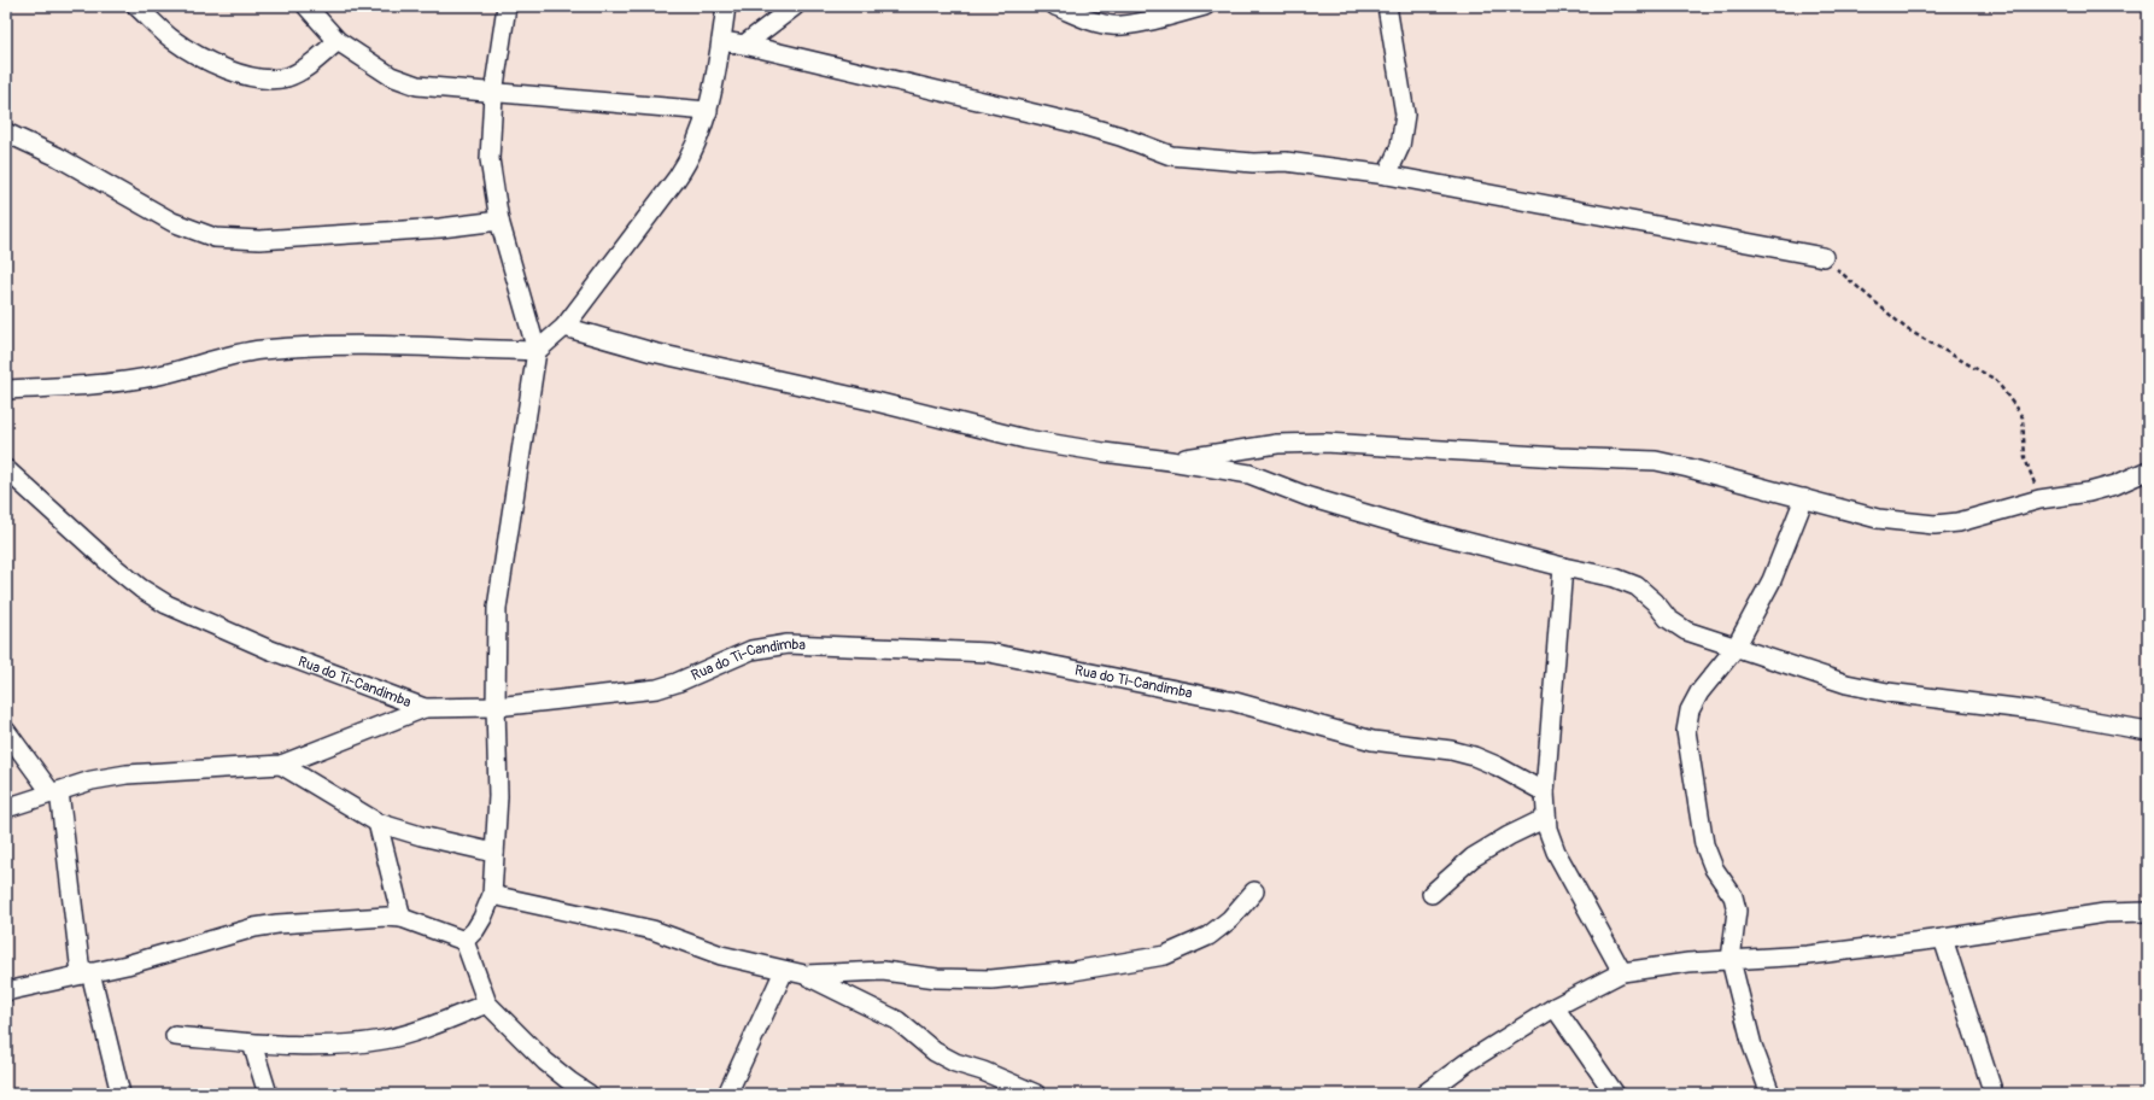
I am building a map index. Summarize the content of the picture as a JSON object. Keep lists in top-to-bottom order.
{
  "streets": {
    "street": ["Rua do Ti-Candimba"]
  }
}
